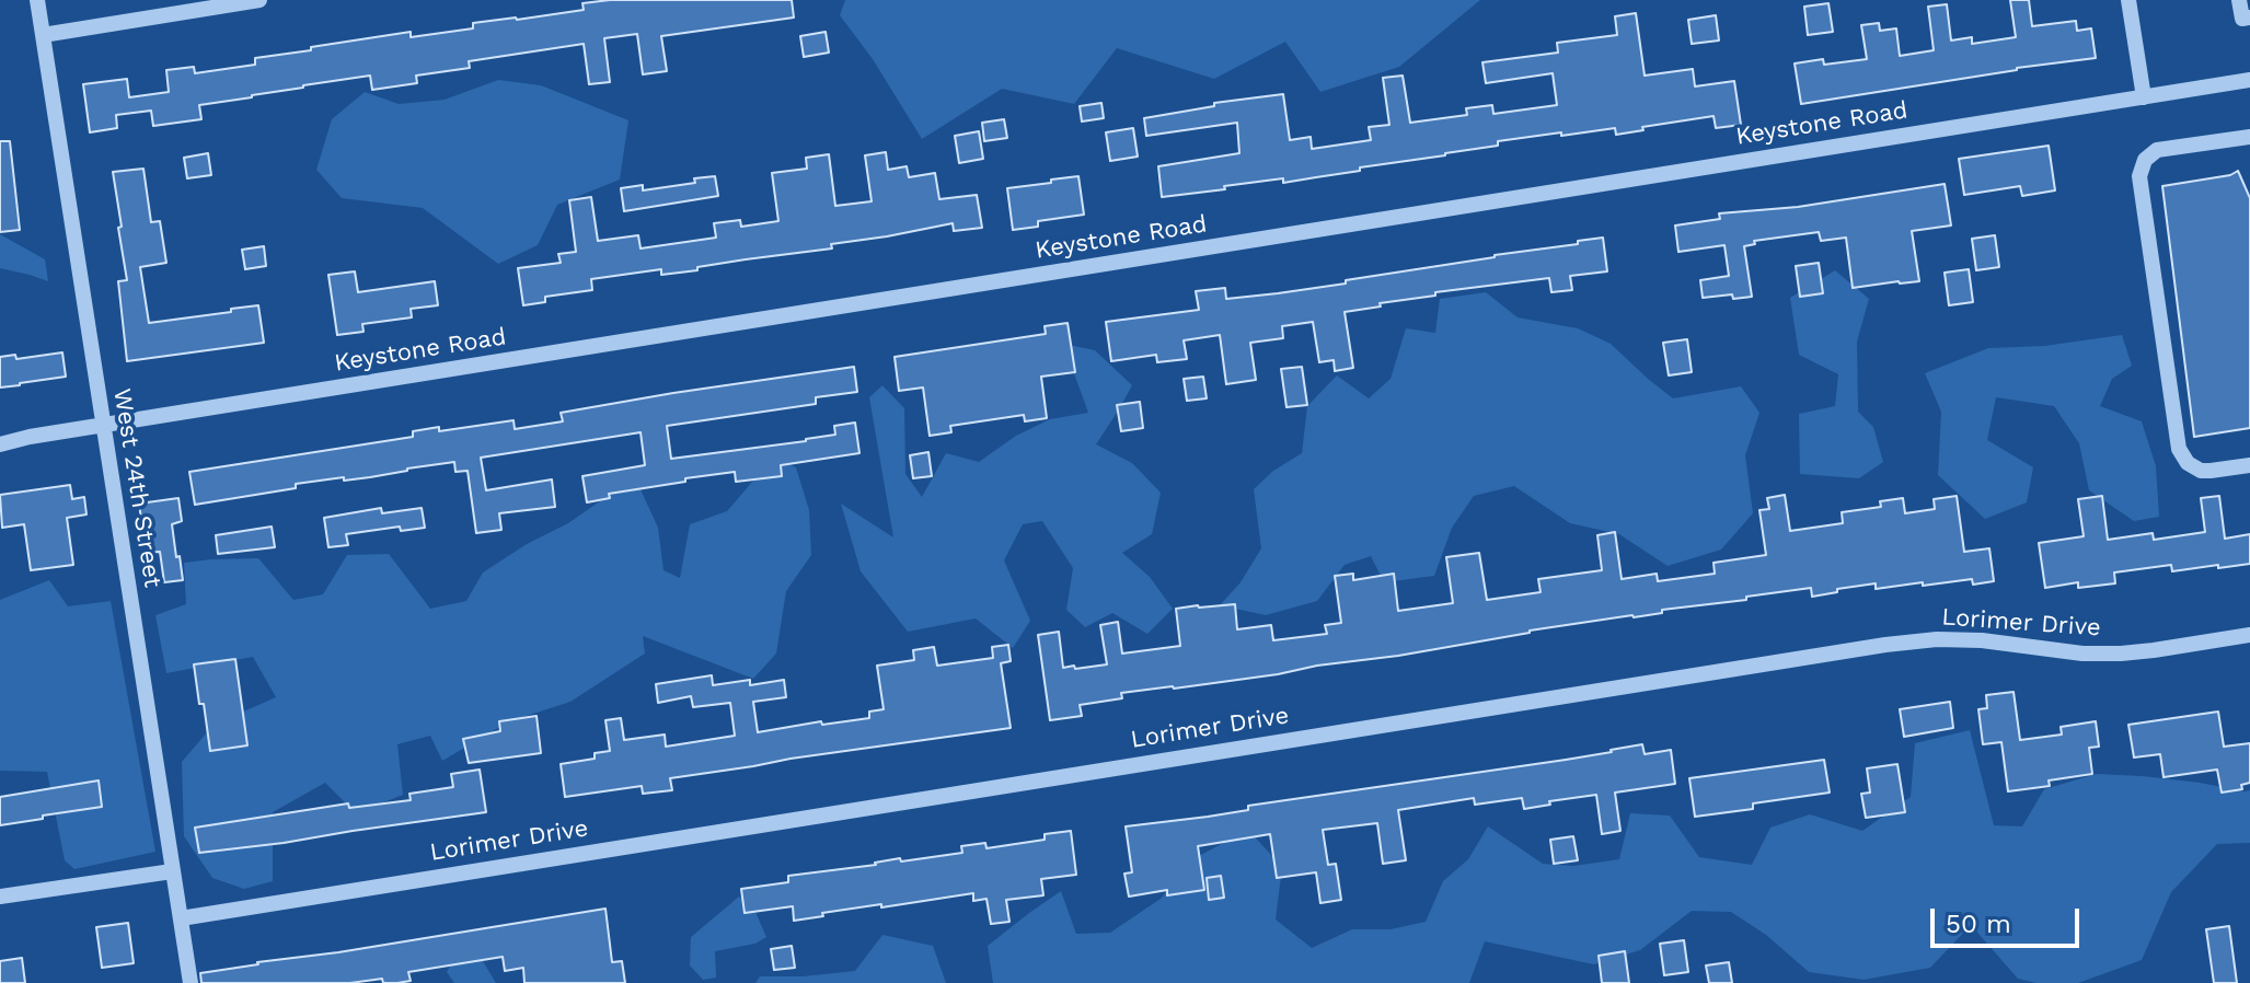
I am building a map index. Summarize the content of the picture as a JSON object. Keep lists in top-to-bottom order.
{
  "streets": {
    "street": ["Keystone Road", "West 24th Street", "Lorimer Drive"]
  },
  "crossings": [
    ["Keystone Road", "West 24th Street"],
    ["West 24th Street", "Lorimer Drive"]
  ],
  "scale_bar": "50 m"
}
